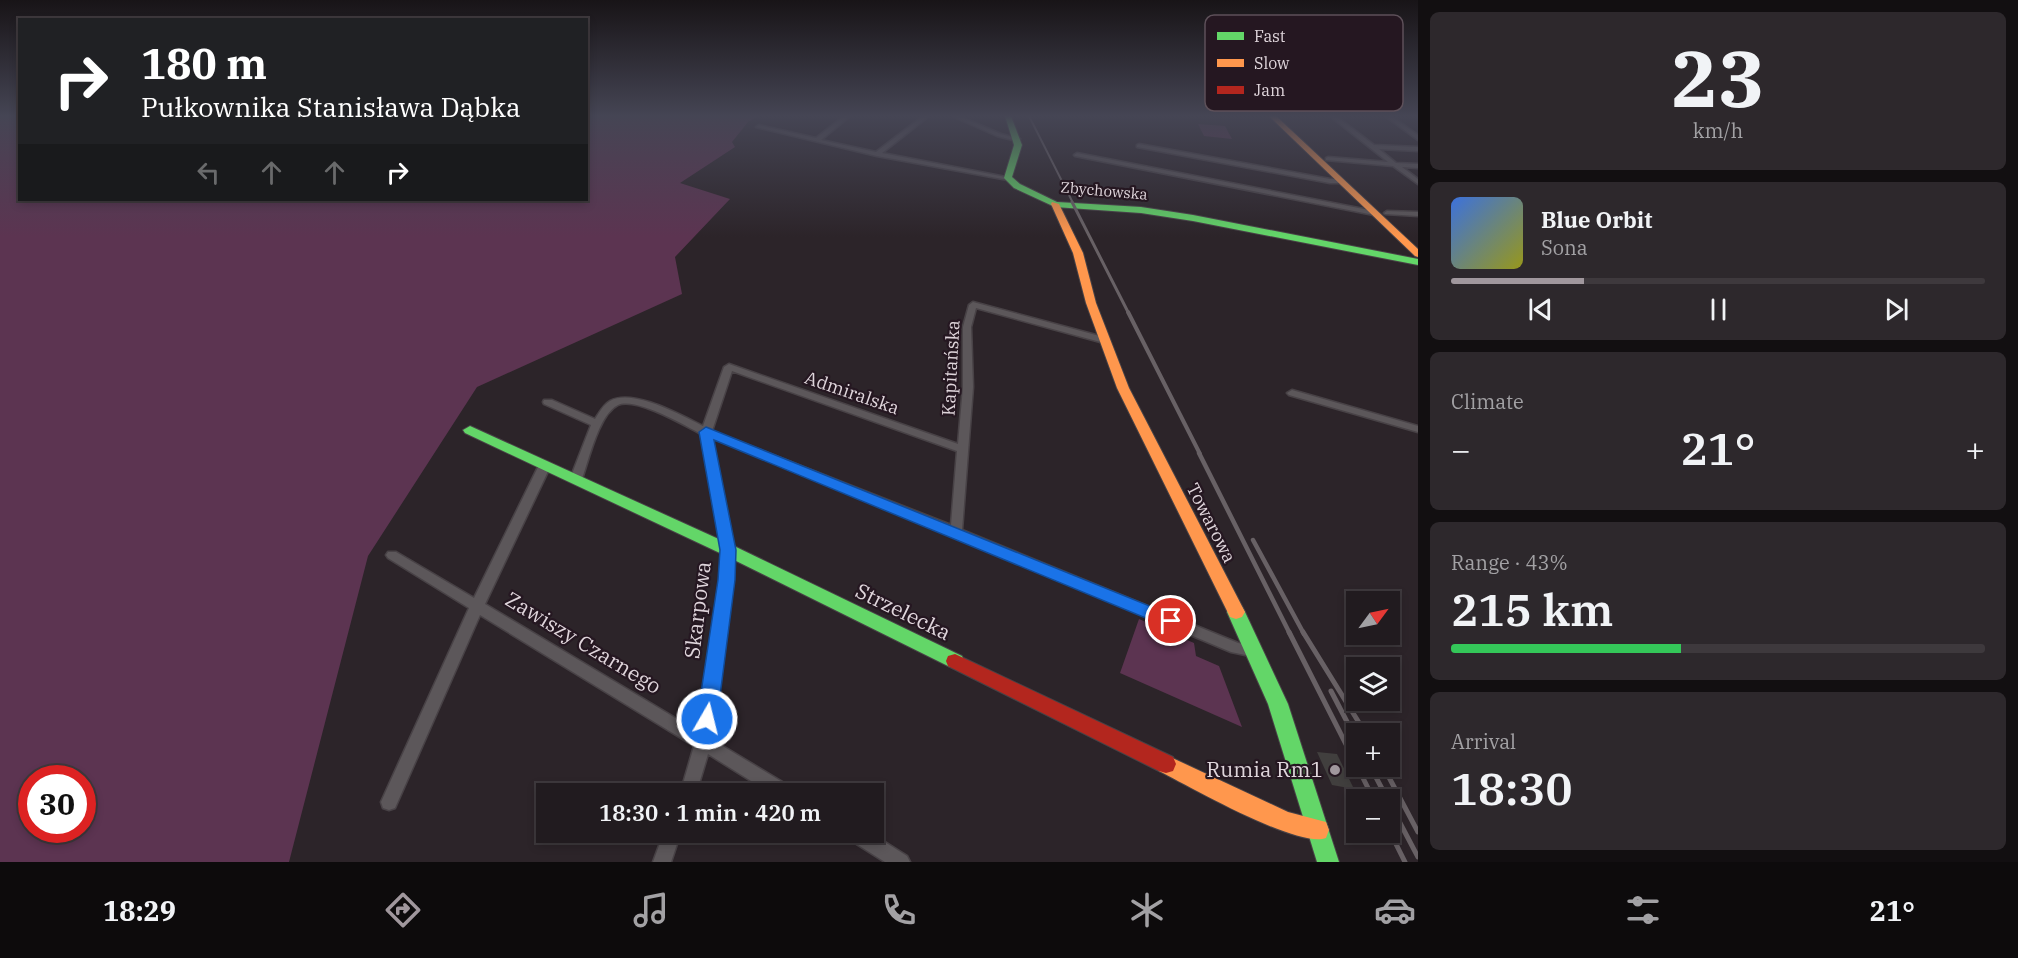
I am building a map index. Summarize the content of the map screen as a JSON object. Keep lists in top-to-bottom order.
{
  "streets": {
    "street": [
      "Zbychowska",
      "Kapitańska",
      "Admiralska",
      "Towarowa",
      "Skarpowa",
      "Strzelecka",
      "Zawiszy Czarnego"
    ]
  },
  "crossings": [
    ["Zbychowska", "Towarowa"],
    ["Kapitańska", "Admiralska"],
    ["Kapitańska", "Towarowa"],
    ["Admiralska", "Skarpowa"],
    ["Towarowa", "Strzelecka"],
    ["Skarpowa", "Strzelecka"],
    ["Skarpowa", "Zawiszy Czarnego"],
    ["Strzelecka", "Zawiszy Czarnego"]
  ],
  "places": ["Rumia Rm1"],
  "legend": ["Fast", "Slow", "Jam"],
  "north": "top right",
  "page": {
    "tile": [
      ["23", "km/h"],
      "Climate",
      ["Range · 43%", "215 km"],
      ["Arrival", "18:30"]
    ],
    "turn": ["180 m", "Pułkownika Stanisława Dąbka"],
    "song": ["Blue Orbit", "Sona"],
    "heat": ["−", "21°", "+"],
    "map_buttons": ["+", "−"],
    "limit": "30",
    "trip": "18:30 · 1 min · 420 m",
    "tabs": ["18:29", "21°"]
  }
}
